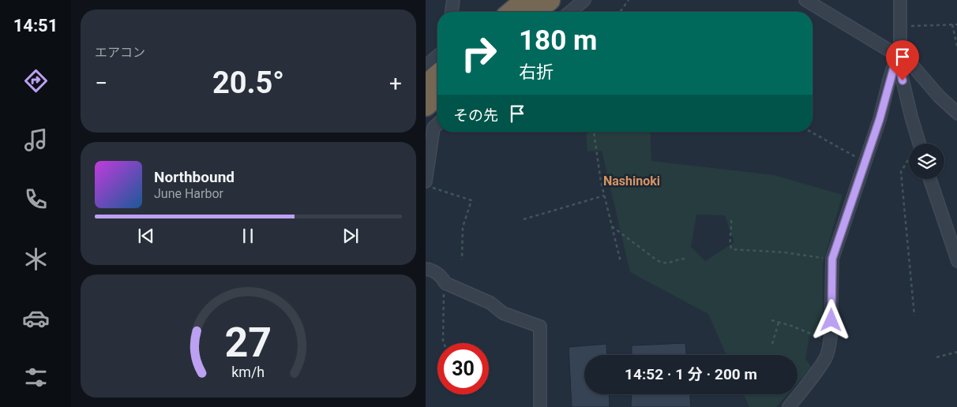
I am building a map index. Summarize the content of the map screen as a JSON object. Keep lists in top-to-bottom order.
{
  "districts": ["Nashinoki"],
  "page": {
    "tabs": "14:51",
    "tile": "エアコン",
    "turn": ["180 m", "右折"],
    "heat": ["−", "20.5°", "+"],
    "then": "その先",
    "song": ["Northbound", "June Harbor"],
    "limit": "30",
    "trip": "14:52 · 1 分 · 200 m",
    "gauge": ["27", "km/h"]
  }
}
